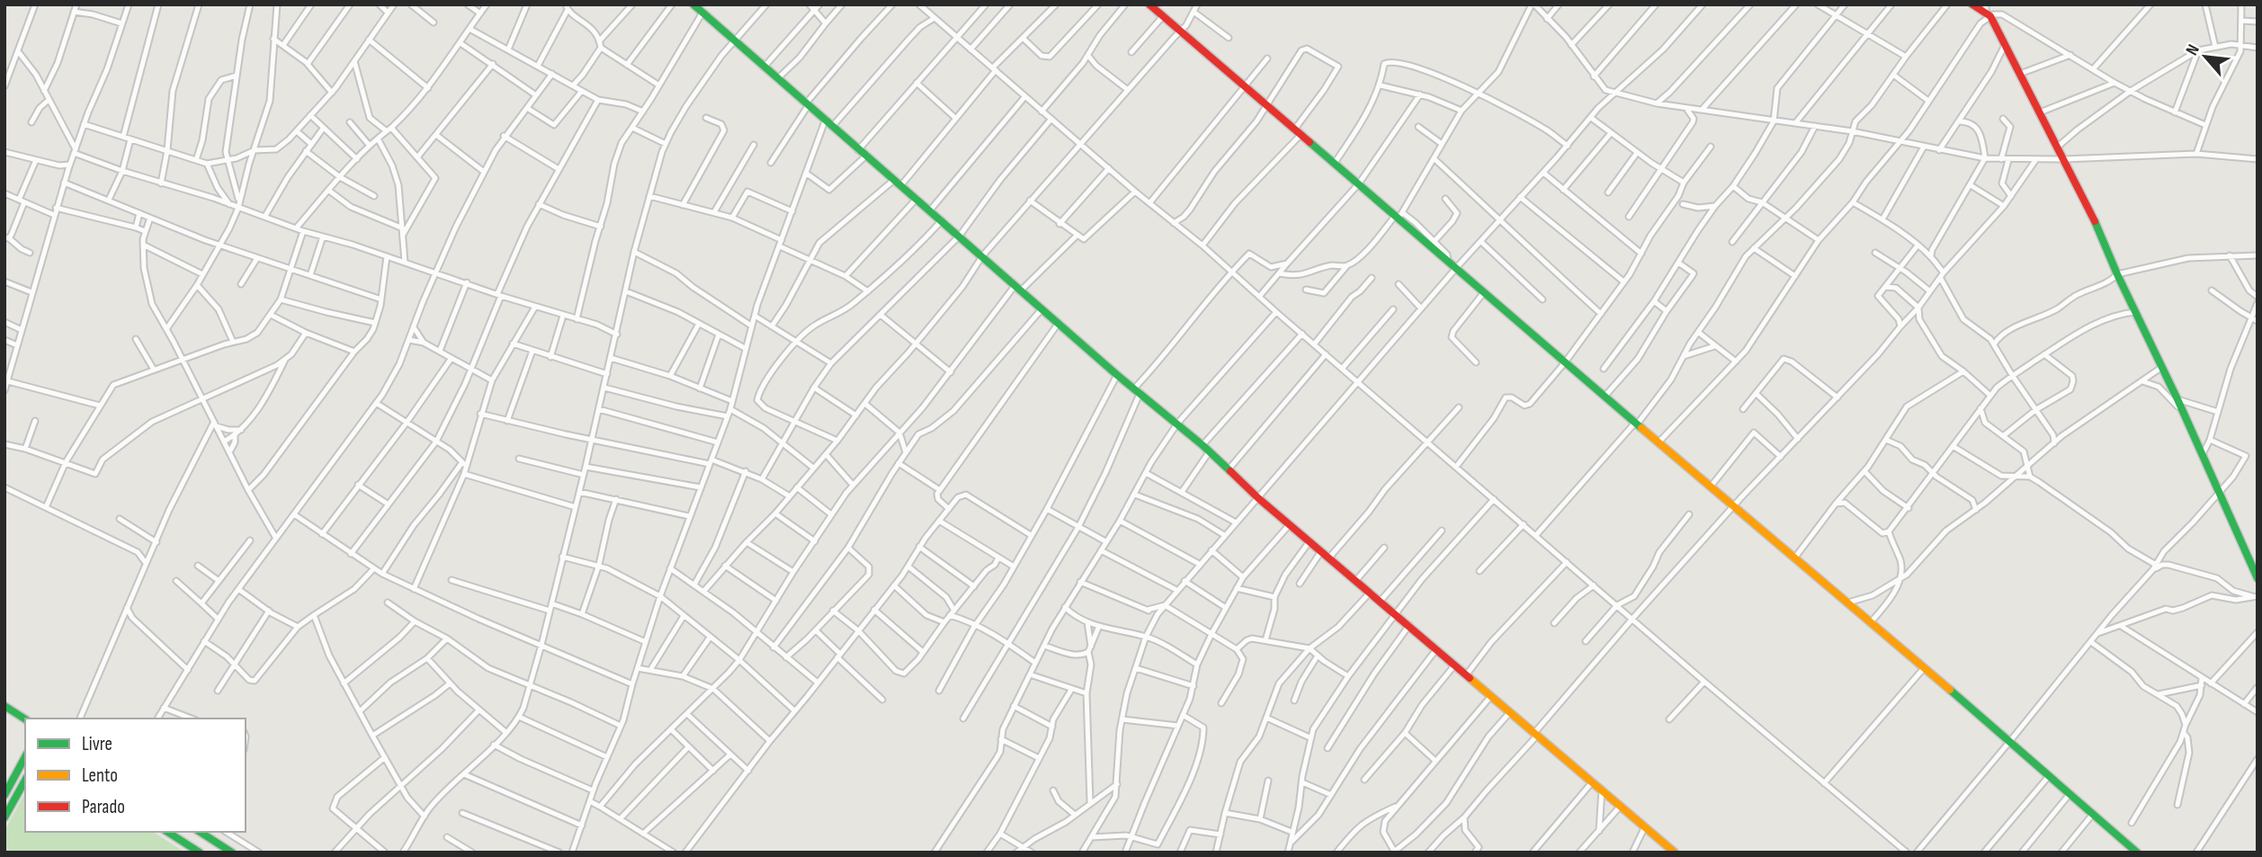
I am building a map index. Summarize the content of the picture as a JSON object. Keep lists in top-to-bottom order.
{
  "legend": ["Livre", "Lento", "Parado"],
  "north": "top left"
}
